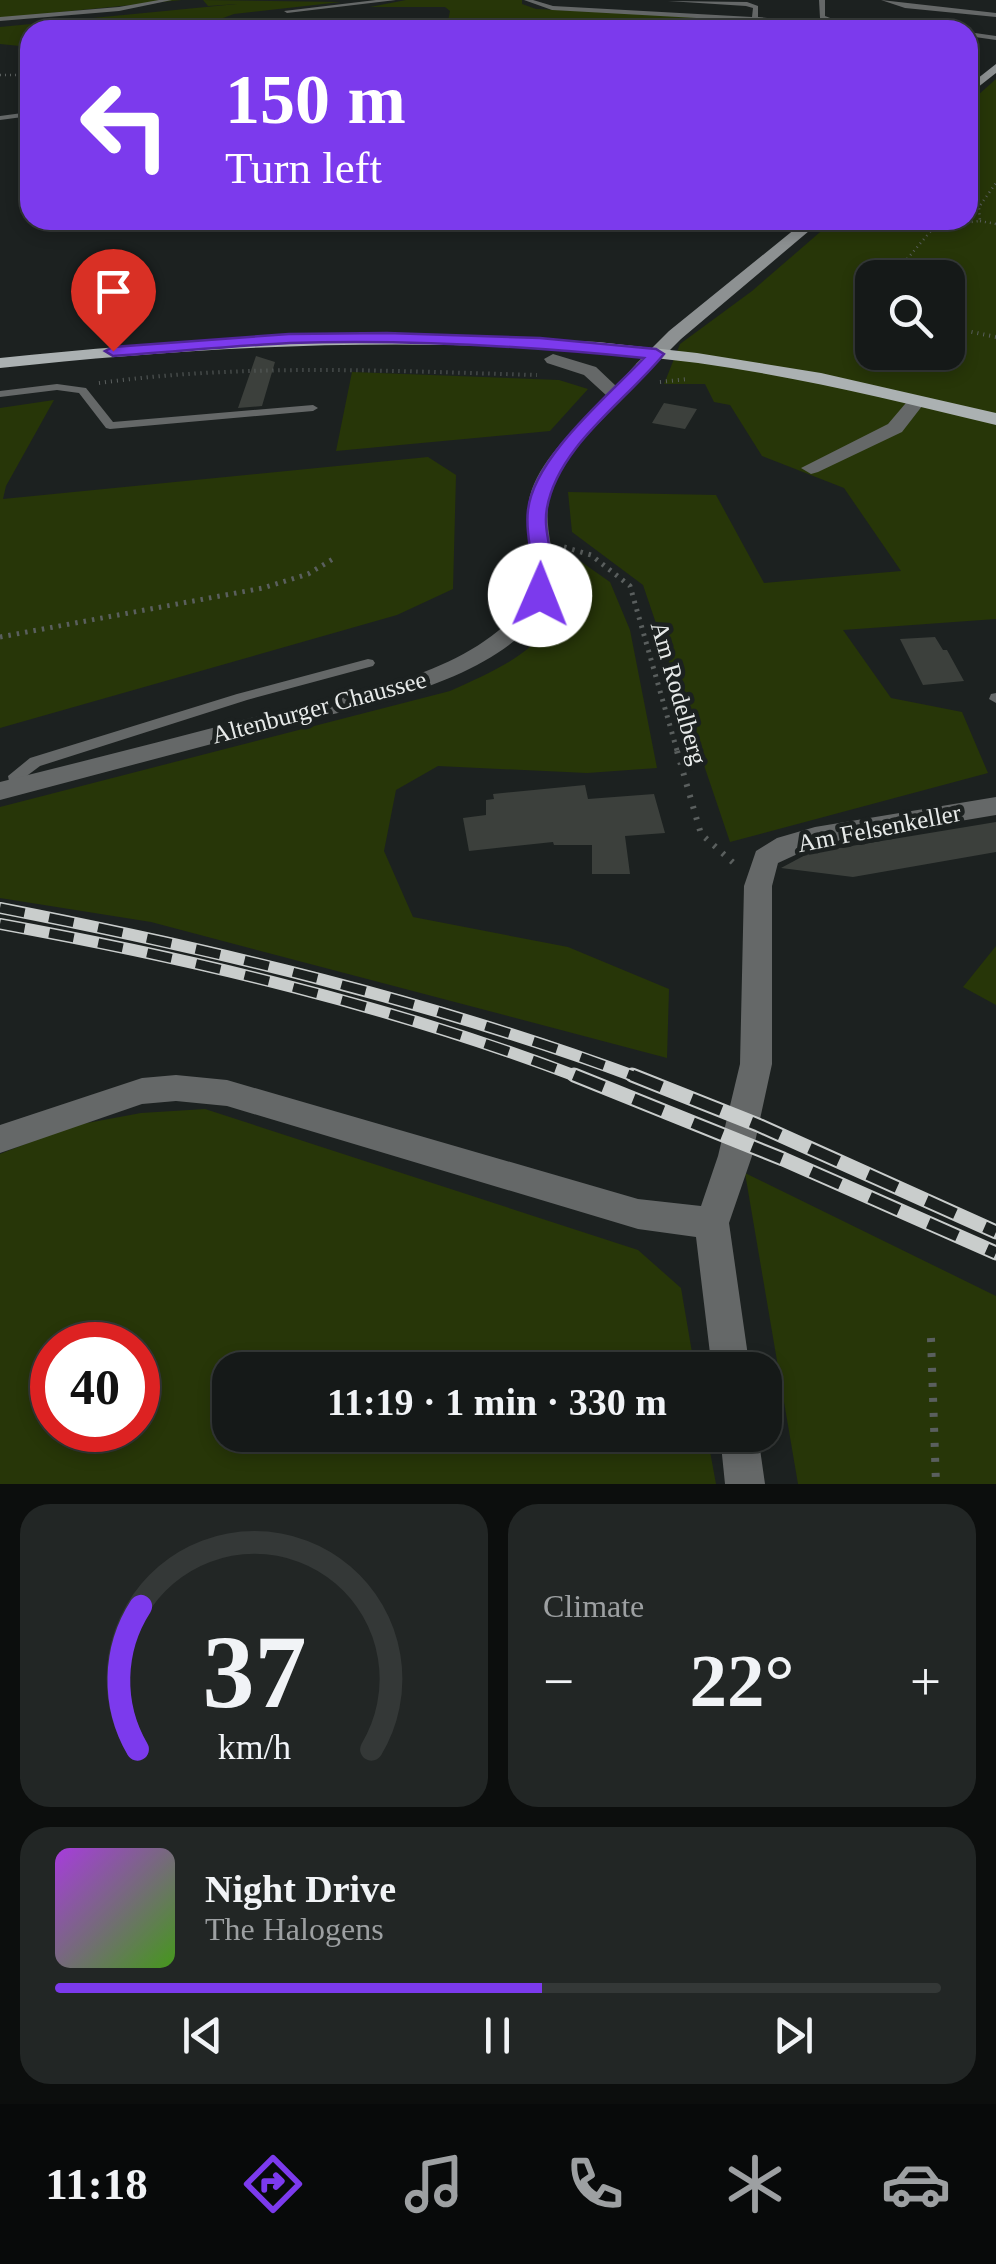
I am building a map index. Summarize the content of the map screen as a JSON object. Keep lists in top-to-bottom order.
{
  "streets": {
    "main road": ["Altenburger Chaussee"],
    "street": ["Am Felsenkeller"],
    "path": ["Am Rodelberg"]
  },
  "crossings": [
    ["Am Rodelberg", "Altenburger Chaussee"],
    ["Am Rodelberg", "Am Felsenkeller"]
  ],
  "page": {
    "turn": ["150 m", "Turn left"],
    "limit": "40",
    "trip": "11:19 · 1 min · 330 m",
    "tile": "Climate",
    "heat": ["−", "22°", "+"],
    "song": ["Night Drive", "The Halogens"],
    "tabs": "11:18",
    "gauge": ["37", "km/h"]
  }
}
